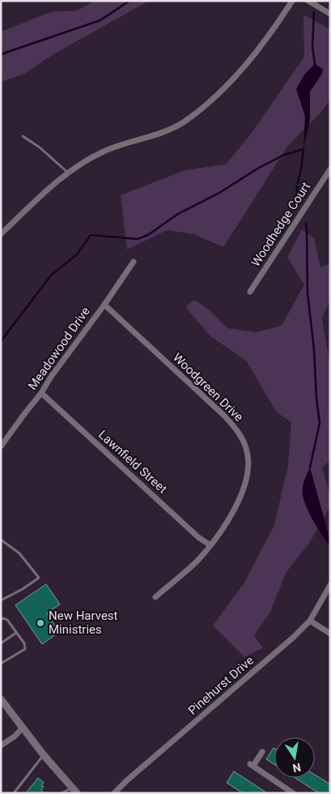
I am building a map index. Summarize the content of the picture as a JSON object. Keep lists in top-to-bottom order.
{
  "streets": {
    "street": [
      "Woodhedge Court",
      "Meadowood Drive",
      "Woodgreen Drive",
      "Lawnfield Street",
      "Pinehurst Drive"
    ]
  },
  "crossings": [
    ["Meadowood Drive", "Woodgreen Drive"],
    ["Meadowood Drive", "Lawnfield Street"],
    ["Woodgreen Drive", "Lawnfield Street"]
  ],
  "places": ["New Harvest Ministries"],
  "north": "bottom"
}
